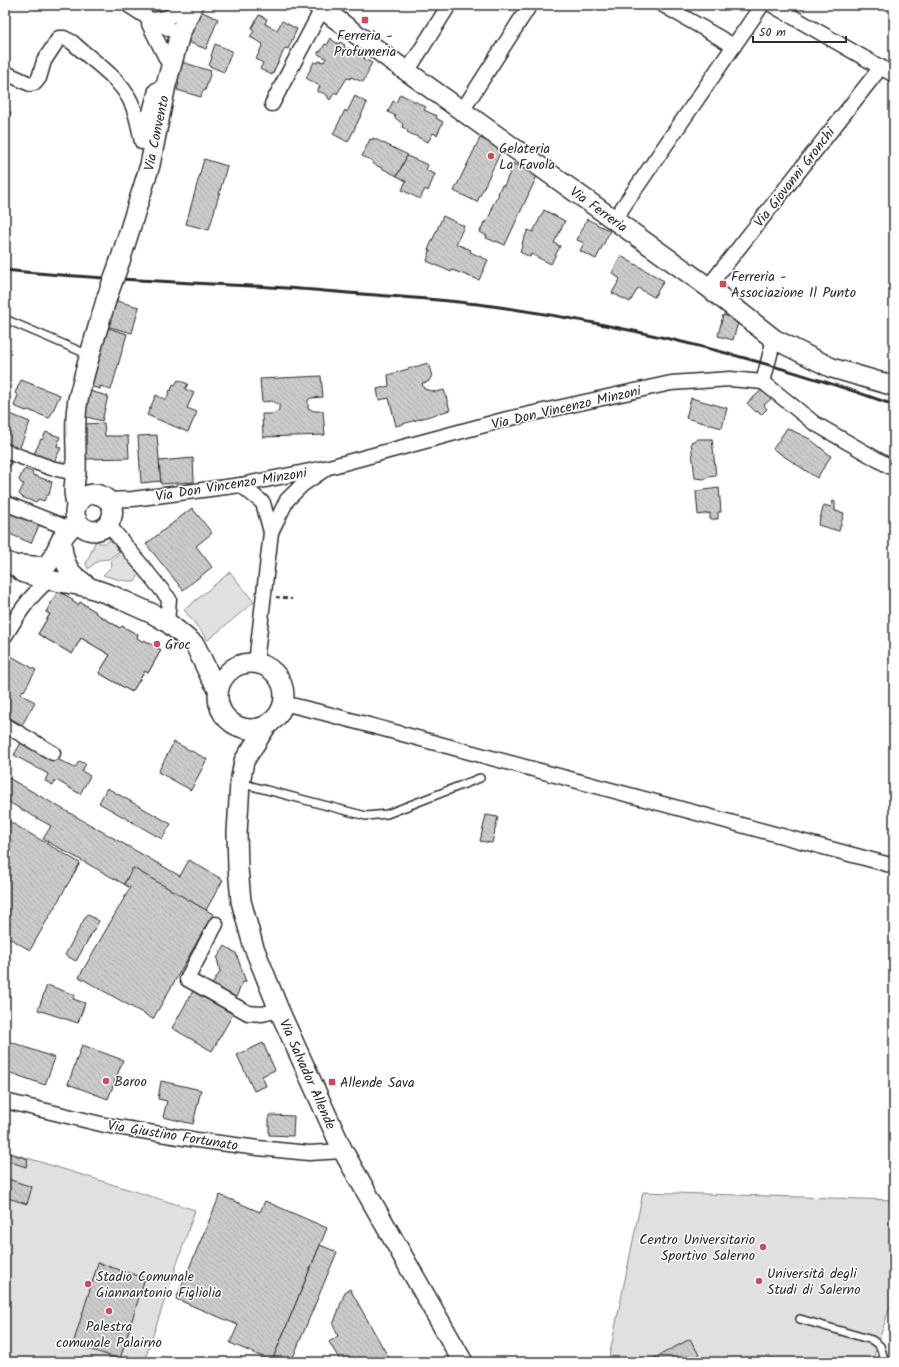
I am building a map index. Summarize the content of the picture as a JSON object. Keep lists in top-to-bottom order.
{
  "streets": {
    "street": [
      "Via Convento",
      "Via Giovanni Gronchi",
      "Via Ferreria",
      "Via Don Vincenzo Minzoni",
      "Via Salvador Allende",
      "Via Giustino Fortunato"
    ]
  },
  "crossings": [
    ["Via Giovanni Gronchi", "Via Ferreria"],
    ["Via Salvador Allende", "Via Giustino Fortunato"]
  ],
  "places": {
    "transit": ["Ferreria - Profumeria", "Ferreria - Associazione Il Punto", "Allende Sava"],
    "other": [
      "Gelateria La Favola",
      "Groc",
      "Baroo",
      "Centro Universitario Sportivo Salerno",
      "Università degli Studi di Salerno",
      "Stadio Comunale Giannantonio Figliolia",
      "Palestra comunale Palairno"
    ]
  },
  "scale_bar": "50 m"
}
